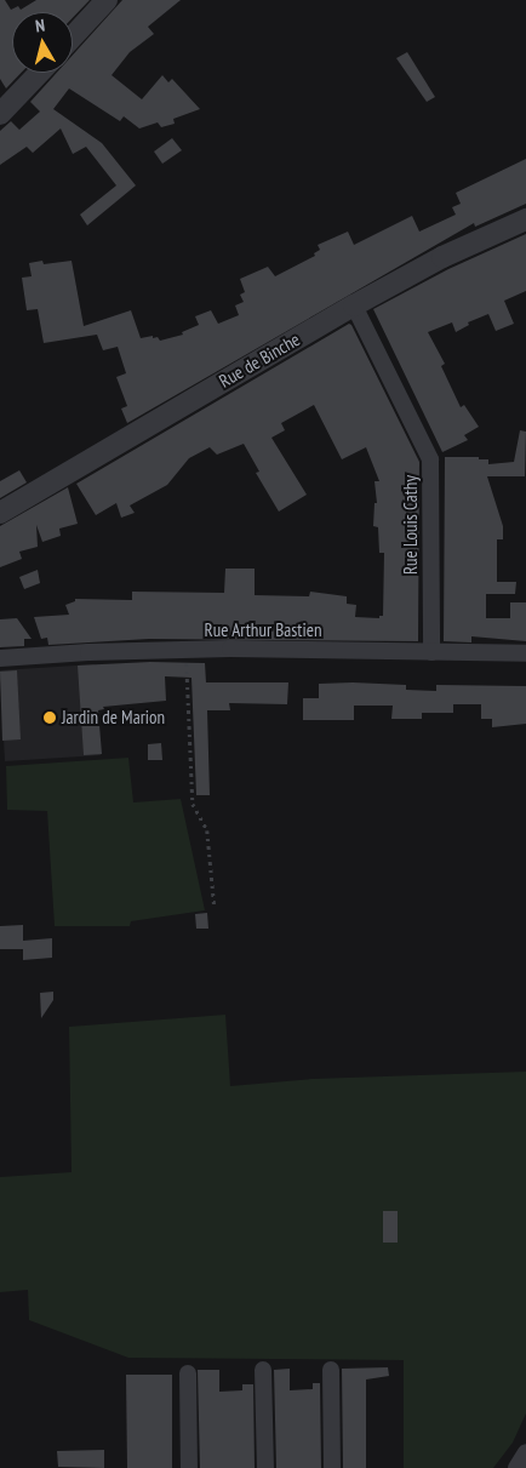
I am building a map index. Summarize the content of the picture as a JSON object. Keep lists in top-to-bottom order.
{
  "streets": {
    "street": ["Rue de Binche", "Rue Louis Cathy", "Rue Arthur Bastien"]
  },
  "crossings": [
    ["Rue de Binche", "Rue Louis Cathy"],
    ["Rue Louis Cathy", "Rue Arthur Bastien"]
  ],
  "places": ["Jardin de Marion"],
  "north": "top"
}
